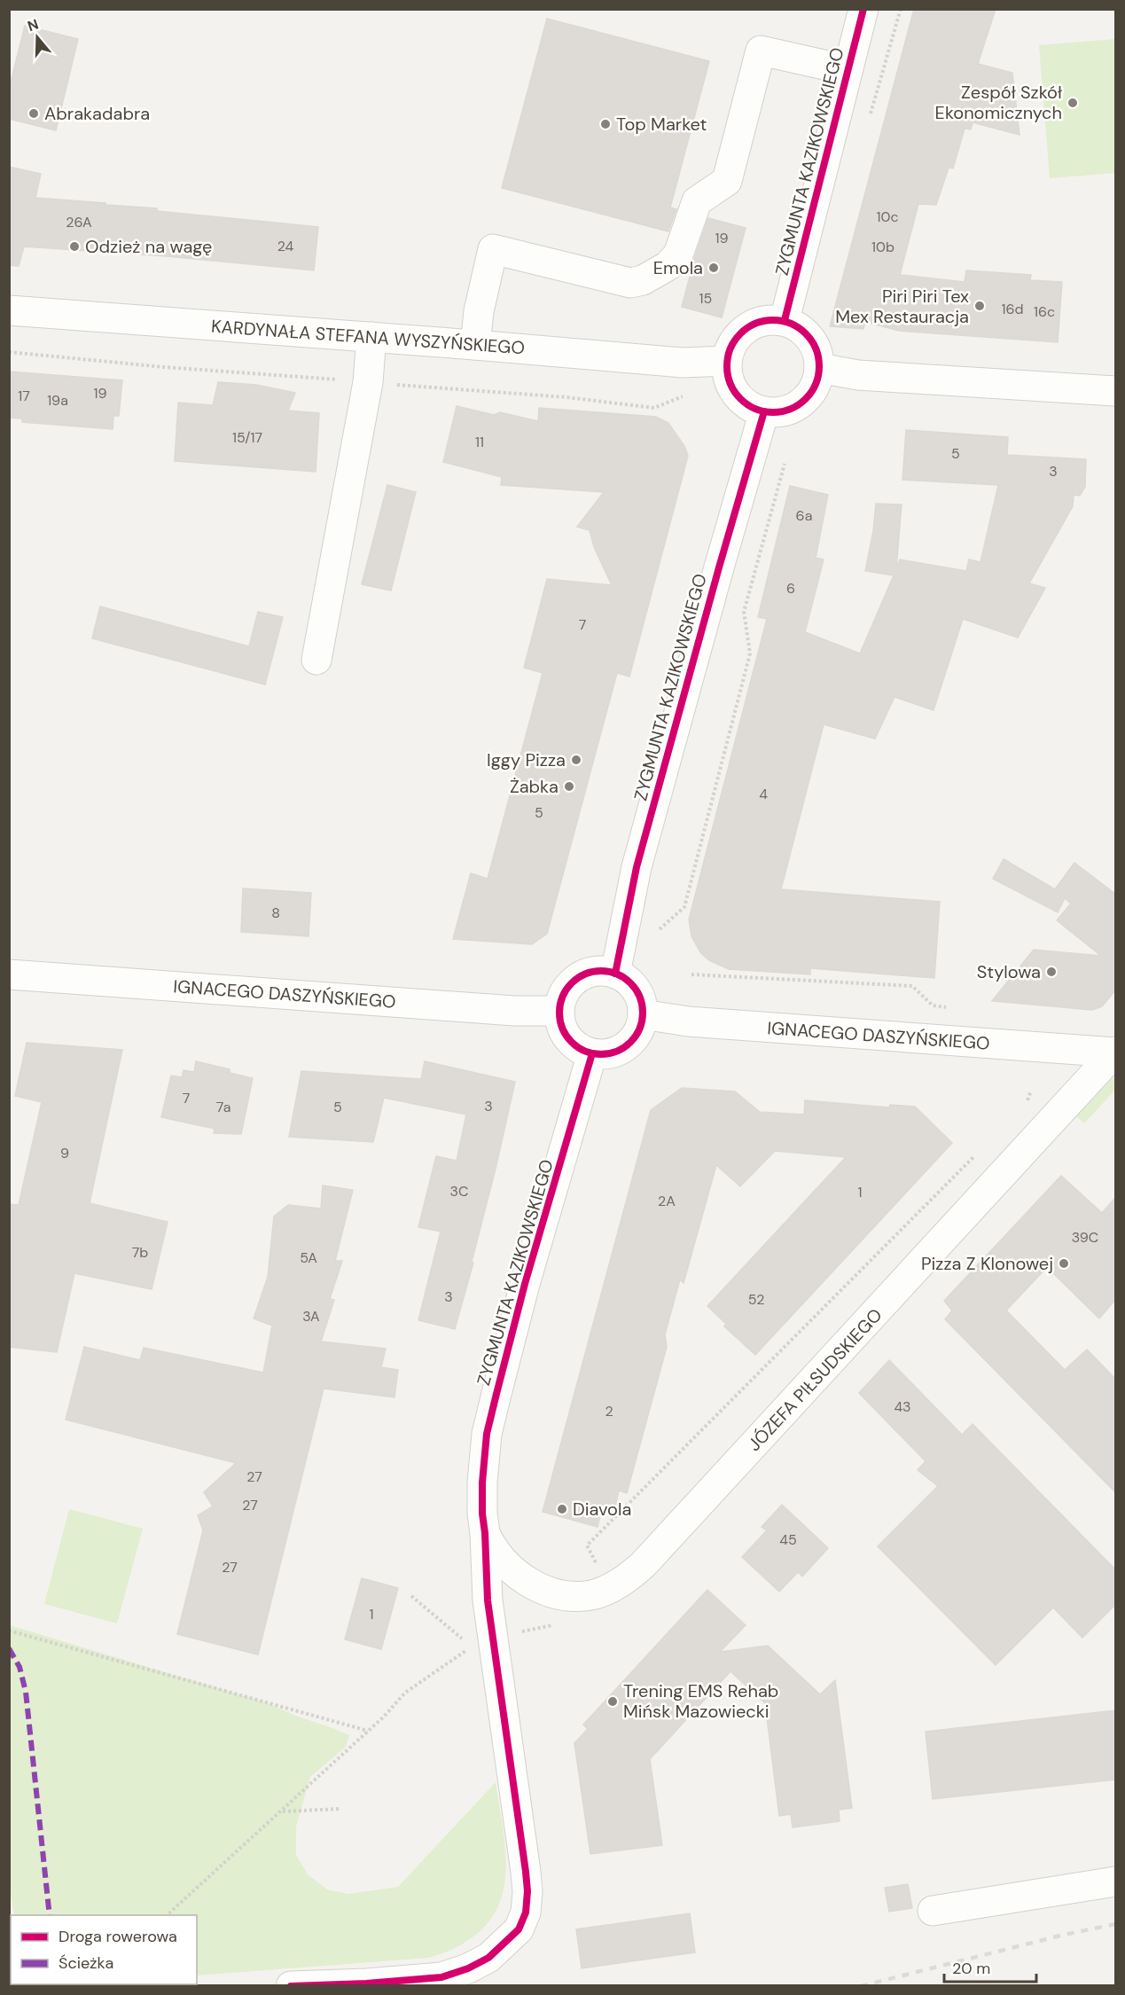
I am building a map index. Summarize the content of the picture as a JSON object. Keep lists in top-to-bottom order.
{
  "streets": {
    "street": [
      "ZYGMUNTA KAZIKOWSKIEGO",
      "KARDYNAŁA STEFANA WYSZYŃSKIEGO",
      "IGNACEGO DASZYŃSKIEGO",
      "JÓZEFA PIŁSUDSKIEGO"
    ]
  },
  "crossings": [
    ["ZYGMUNTA KAZIKOWSKIEGO", "KARDYNAŁA STEFANA WYSZYŃSKIEGO"],
    ["ZYGMUNTA KAZIKOWSKIEGO", "IGNACEGO DASZYŃSKIEGO"],
    ["ZYGMUNTA KAZIKOWSKIEGO", "JÓZEFA PIŁSUDSKIEGO"],
    ["IGNACEGO DASZYŃSKIEGO", "JÓZEFA PIŁSUDSKIEGO"]
  ],
  "places": [
    "Zespół Szkół Ekonomicznych",
    "Abrakadabra",
    "Top Market",
    "Odzież na wagę",
    "Emola",
    "Piri Piri Tex Mex Restauracja",
    "Iggy Pizza",
    "Żabka",
    "Stylowa",
    "Pizza Z Klonowej",
    "Diavola",
    "Trening EMS Rehab Mińsk Mazowiecki"
  ],
  "house_numbers": [
    "10c",
    "26A",
    "19",
    "24",
    "10b",
    "15",
    "16d",
    "16c",
    "19",
    "17",
    "19a",
    "15/17",
    "11",
    "5",
    "3",
    "6a",
    "6",
    "7",
    "4",
    "5",
    "8",
    "7",
    "3",
    "7a",
    "5",
    "9",
    "3C",
    "1",
    "2A",
    "39C",
    "7b",
    "5A",
    "3",
    "52",
    "3A",
    "43",
    "2",
    "27",
    "27",
    "45",
    "27",
    "1"
  ],
  "legend": ["Droga rowerowa", "Ścieżka"],
  "scale_bar": "20 m",
  "north": "top"
}
